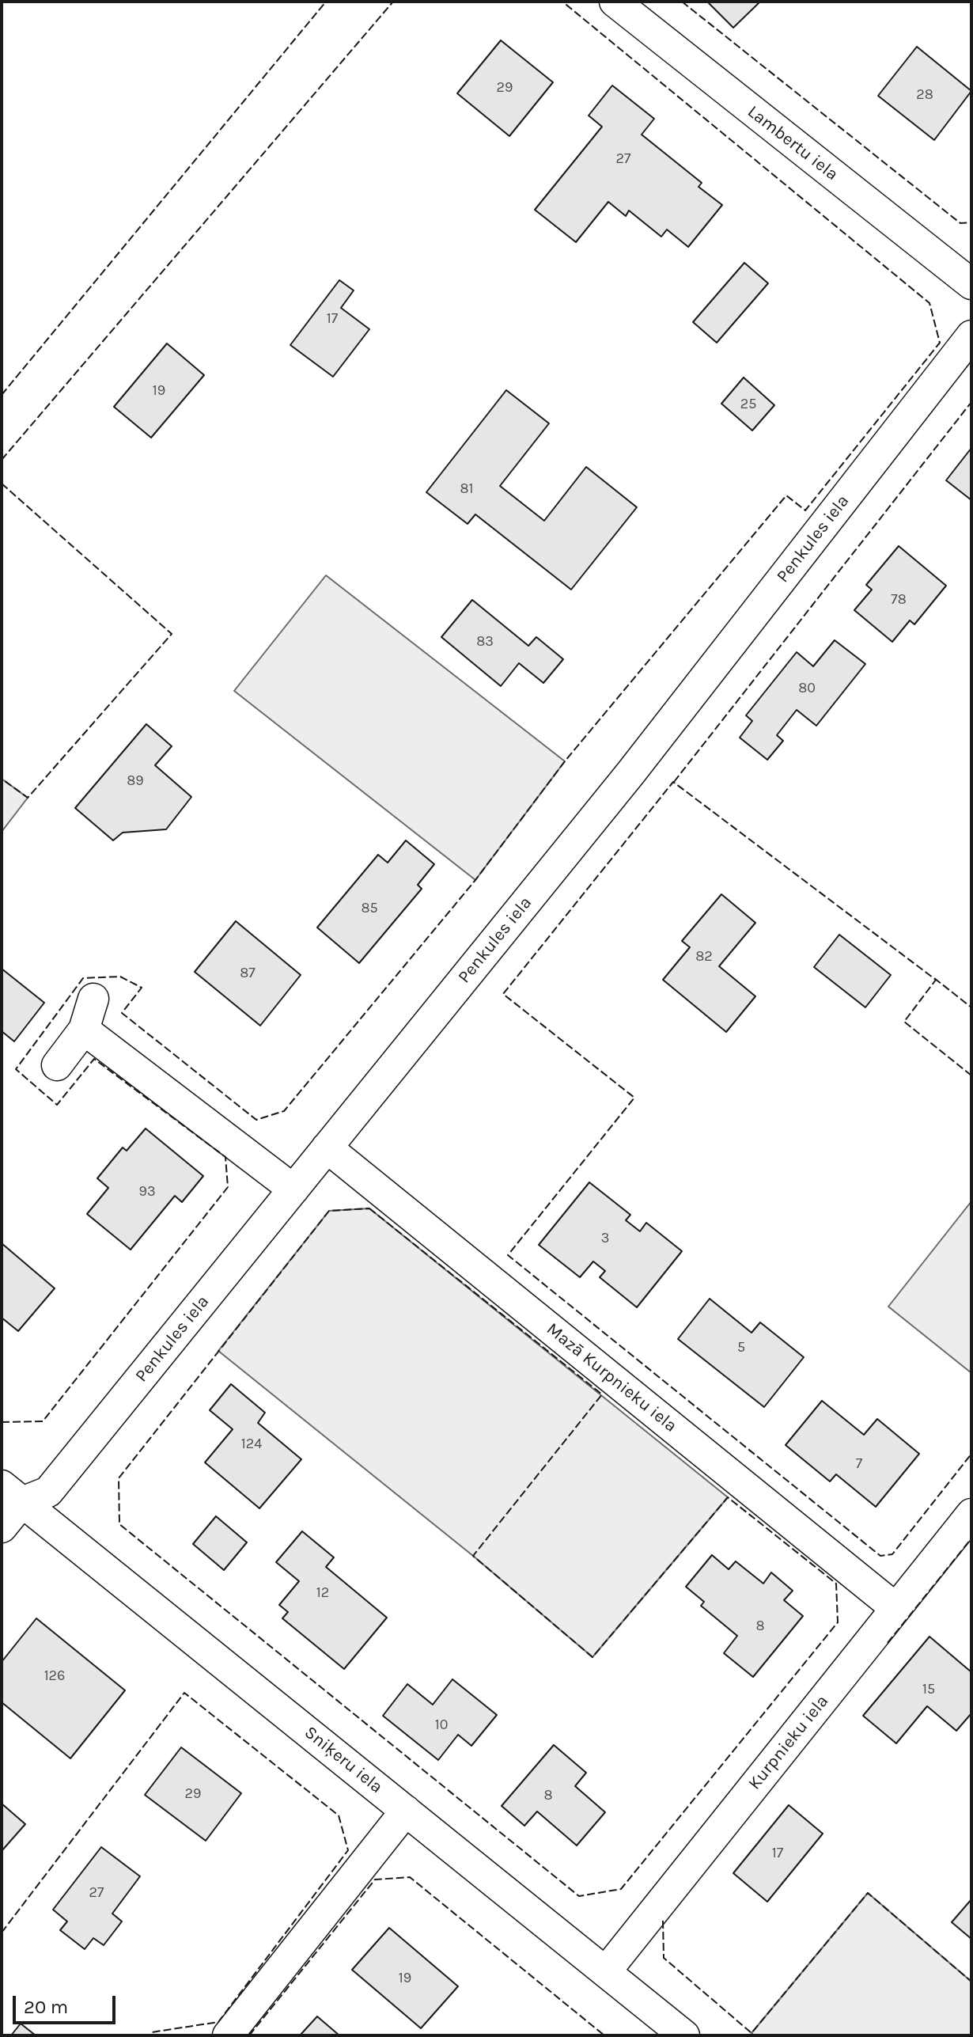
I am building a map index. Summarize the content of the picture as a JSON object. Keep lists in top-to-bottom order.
{
  "streets": {
    "street": [
      "Lambertu iela",
      "Penkules iela",
      "Mazā Kurpnieku iela",
      "Kurpnieku iela",
      "Sniķeru iela"
    ]
  },
  "crossings": [
    ["Penkules iela", "Mazā Kurpnieku iela"],
    ["Penkules iela", "Sniķeru iela"],
    ["Mazā Kurpnieku iela", "Kurpnieku iela"],
    ["Kurpnieku iela", "Sniķeru iela"]
  ],
  "house_numbers": [
    "29",
    "28",
    "27",
    "17",
    "19",
    "25",
    "81",
    "78",
    "83",
    "80",
    "89",
    "85",
    "82",
    "87",
    "93",
    "3",
    "5",
    "124",
    "7",
    "12",
    "8",
    "126",
    "15",
    "10",
    "29",
    "8",
    "17",
    "27",
    "19"
  ],
  "scale_bar": "20 m"
}
